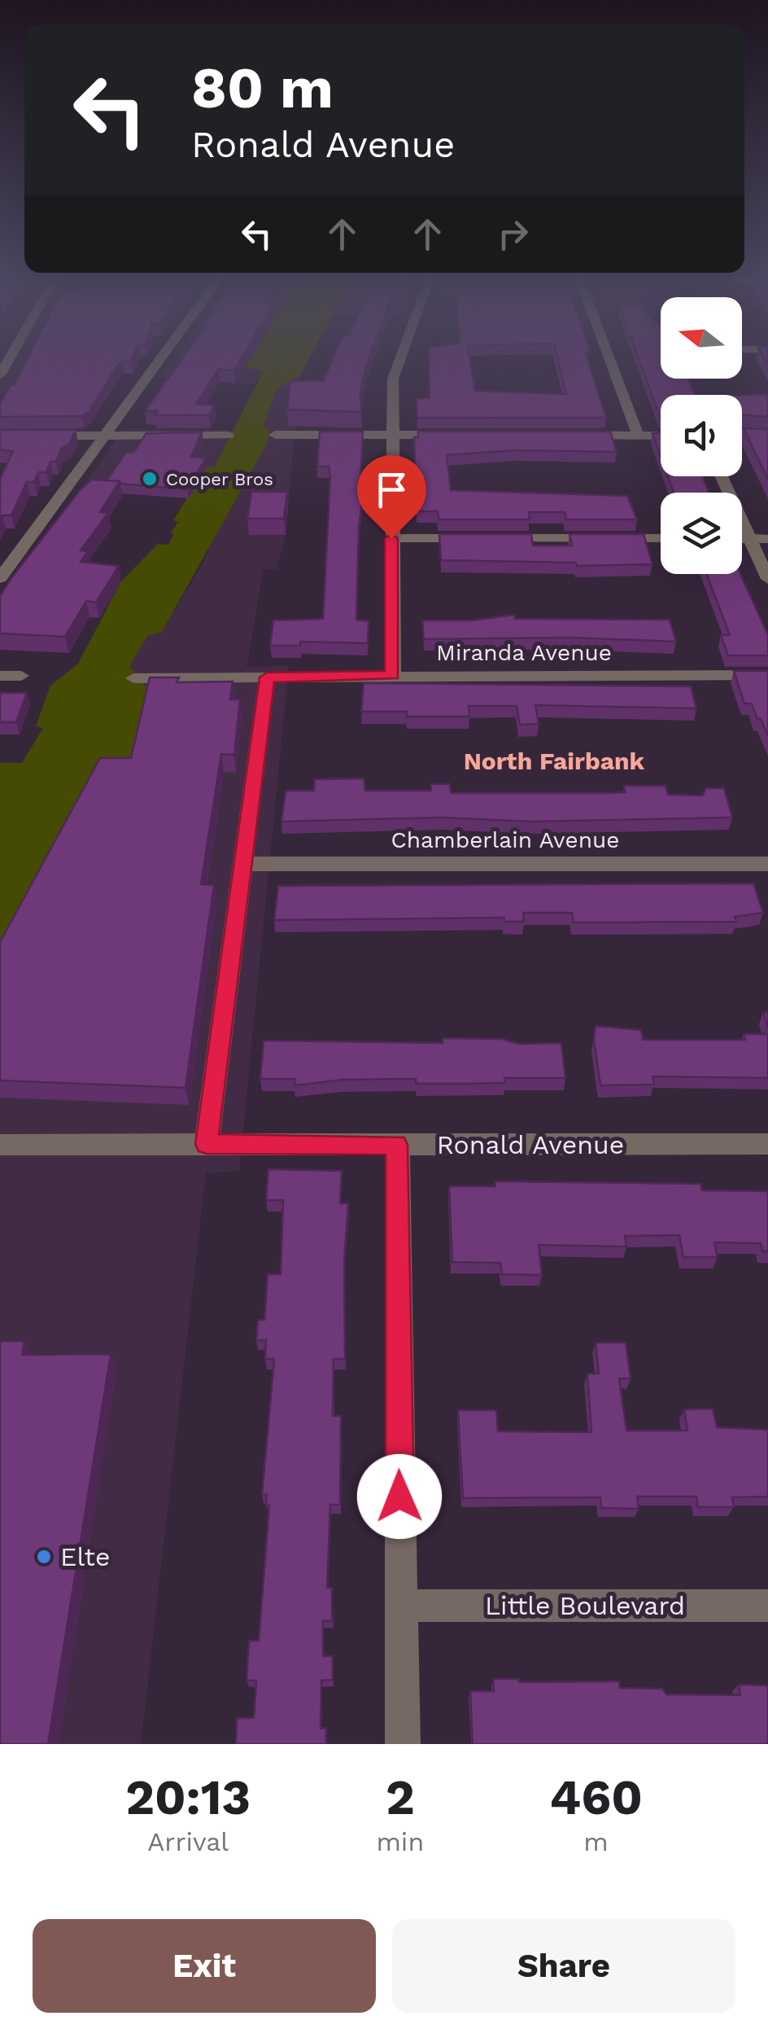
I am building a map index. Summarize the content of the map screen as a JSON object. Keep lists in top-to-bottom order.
{
  "streets": {
    "street": [
      "Miranda Avenue",
      "Chamberlain Avenue",
      "Ronald Avenue",
      "Little Boulevard"
    ]
  },
  "districts": ["North Fairbank"],
  "places": ["Cooper Bros", "Elte"],
  "north": "left",
  "page": {
    "turn": ["80 m", "Ronald Avenue"],
    "eta": [
      "20:13",
      "Arrival",
      "2",
      "min",
      "460",
      "m"
    ],
    "buttons": ["Exit", "Share"]
  }
}
